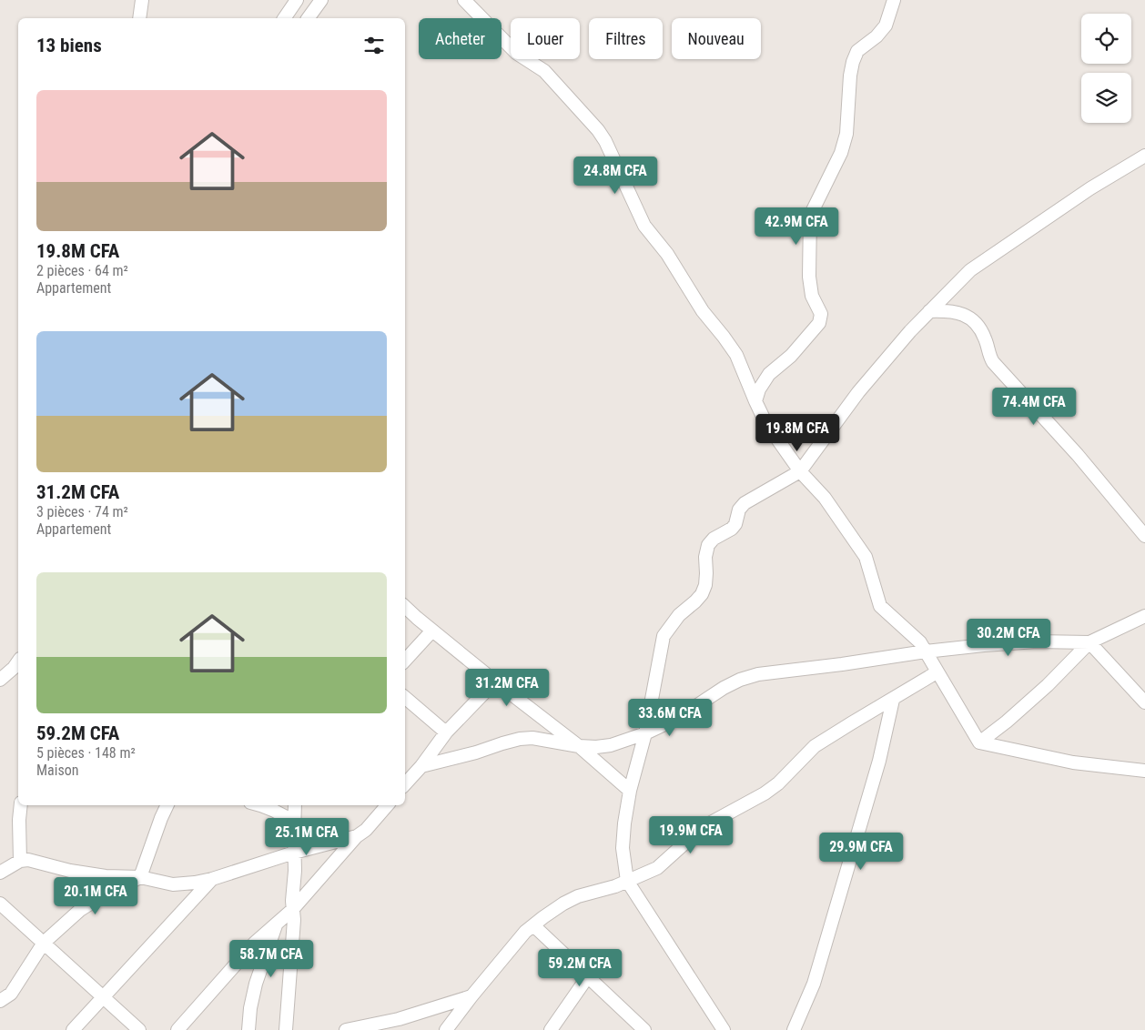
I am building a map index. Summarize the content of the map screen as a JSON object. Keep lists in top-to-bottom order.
{
  "page": {
    "chip": [
      "Acheter",
      "Louer",
      "Filtres",
      "Nouveau"
    ],
    "heading": "13 biens",
    "list": [
      {
        "name": "19.8M CFA",
        "note": "2 pièces · 64 m² · Appartement"
      },
      {
        "name": "31.2M CFA",
        "note": "3 pièces · 74 m² · Appartement"
      },
      {
        "name": "59.2M CFA",
        "note": "5 pièces · 148 m² · Maison"
      }
    ],
    "price": [
      "24.8M CFA",
      "42.9M CFA",
      "74.4M CFA",
      "19.8M CFA",
      "30.2M CFA",
      "31.2M CFA",
      "33.6M CFA",
      "19.9M CFA",
      "25.1M CFA",
      "29.9M CFA",
      "20.1M CFA",
      "58.7M CFA",
      "59.2M CFA"
    ]
  }
}
